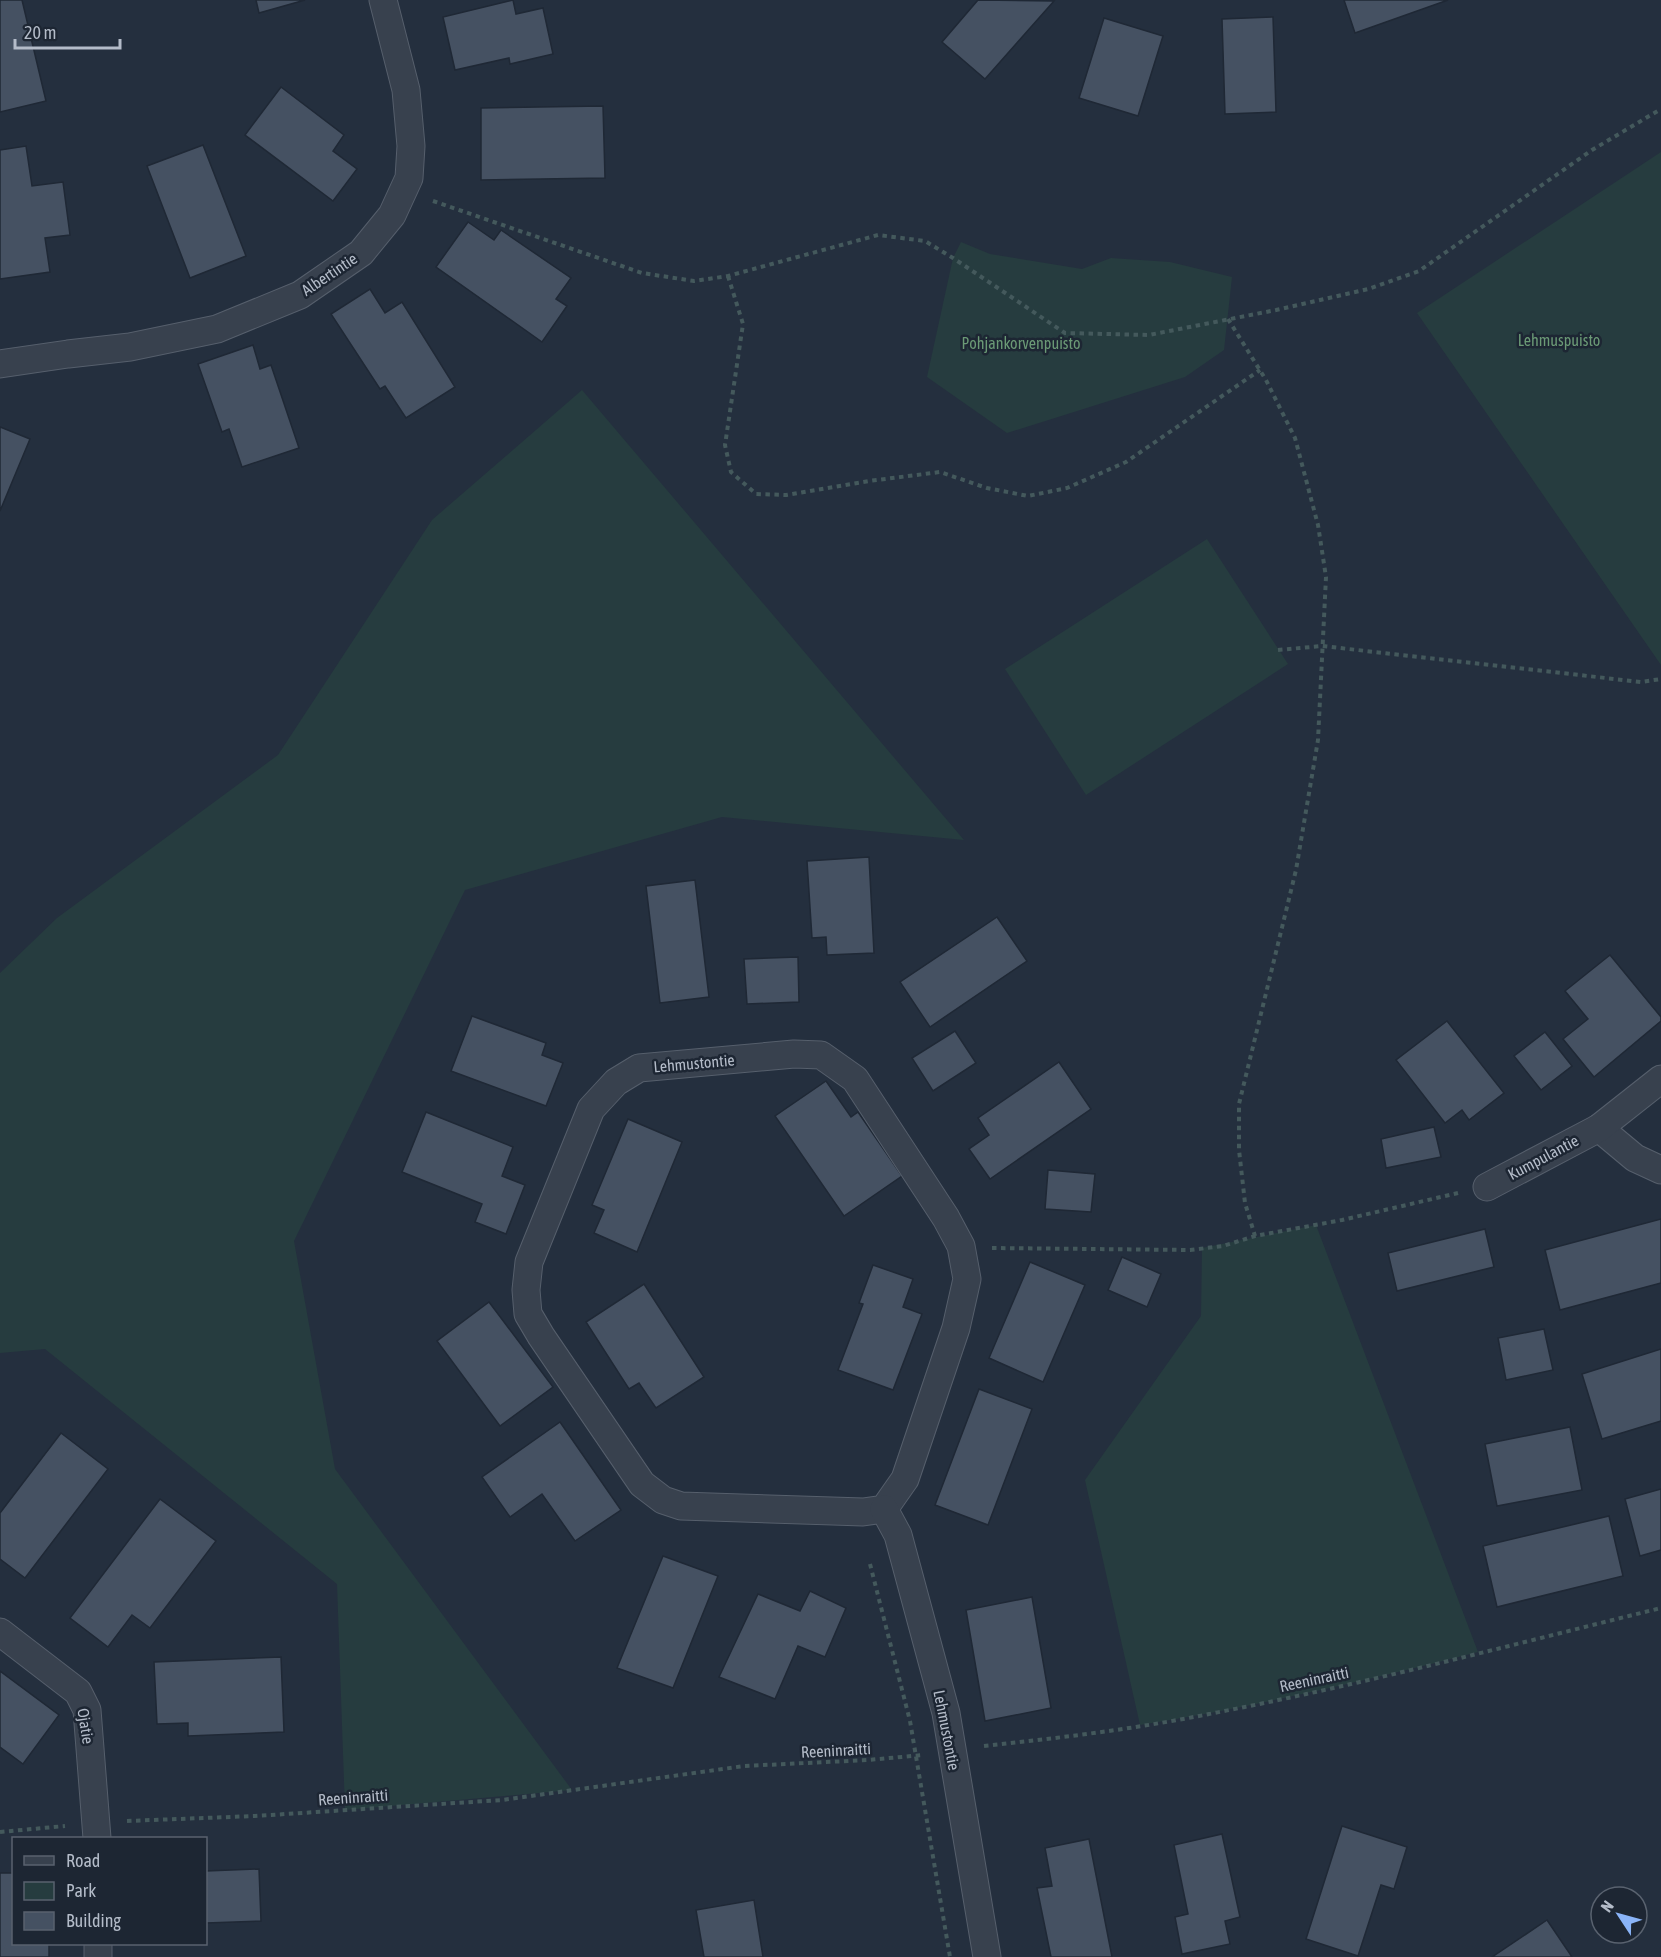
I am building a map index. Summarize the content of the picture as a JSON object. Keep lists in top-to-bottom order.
{
  "streets": {
    "street": [
      "Albertintie",
      "Lehmustontie",
      "Kumpulantie",
      "Ojatie"
    ],
    "path": ["Reeninraitti"]
  },
  "crossings": [
    ["Lehmustontie", "Reeninraitti"],
    ["Reeninraitti", "Ojatie"]
  ],
  "parks": ["Lehmuspuisto", "Pohjankorvenpuisto"],
  "legend": ["Road", "Park", "Building"],
  "scale_bar": "20 m",
  "north": "top left"
}
